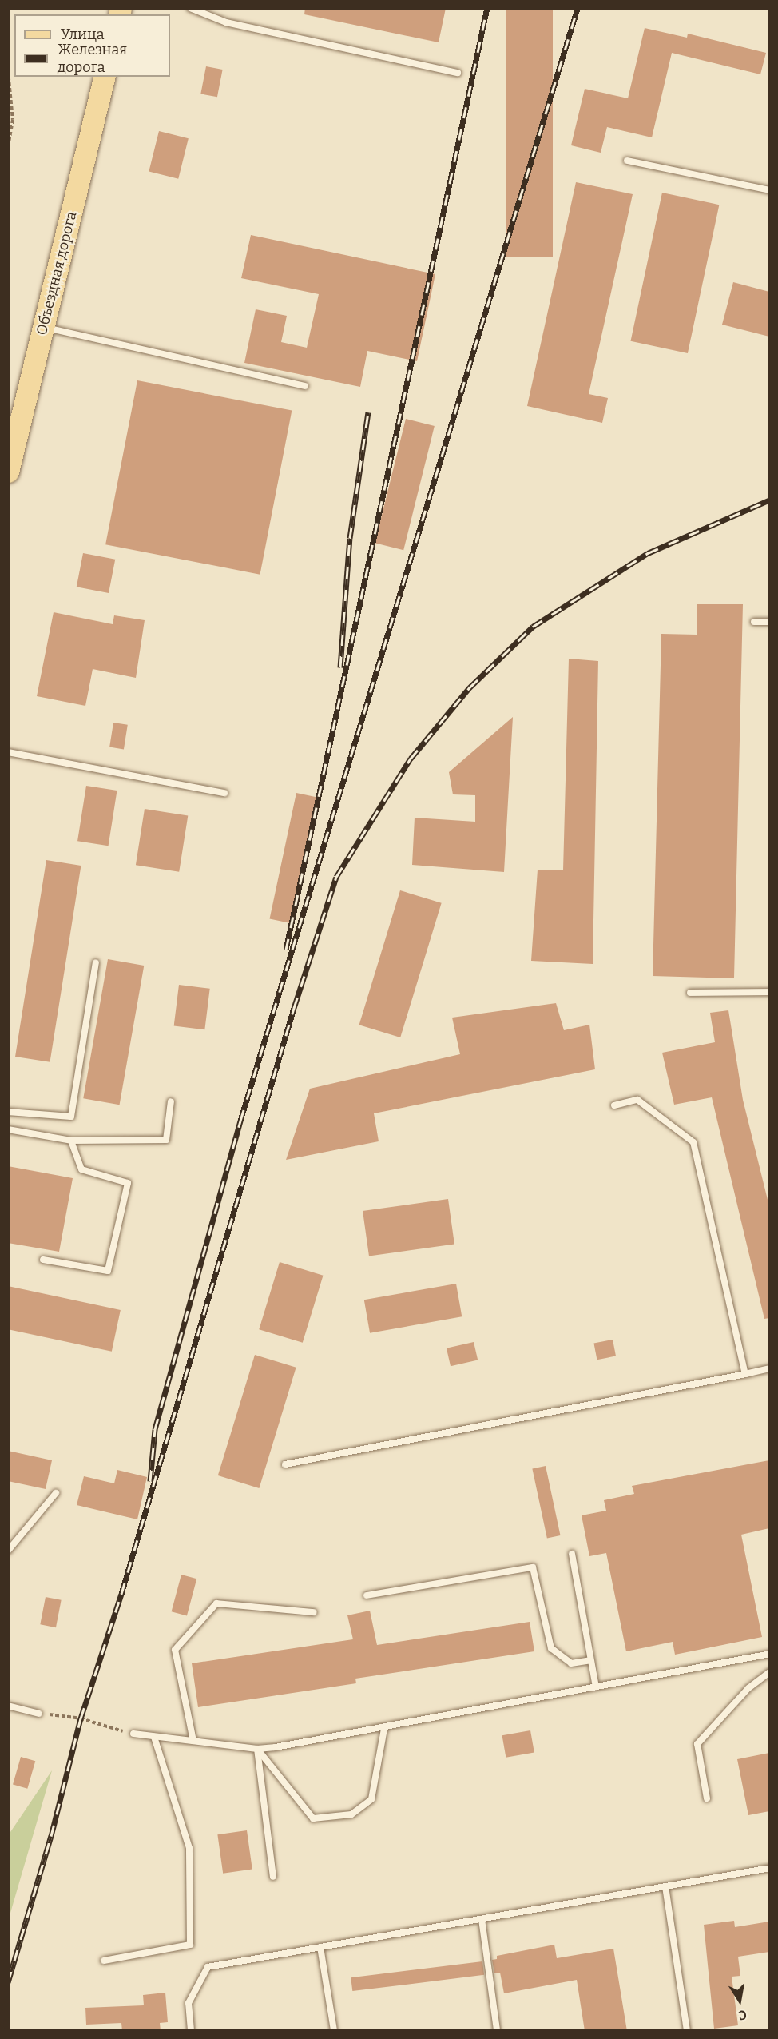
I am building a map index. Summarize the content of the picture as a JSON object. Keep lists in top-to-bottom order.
{
  "streets": {
    "main road": ["Объездная дорога"]
  },
  "legend": ["Улица", "Железная дорога"],
  "north": "bottom"
}
